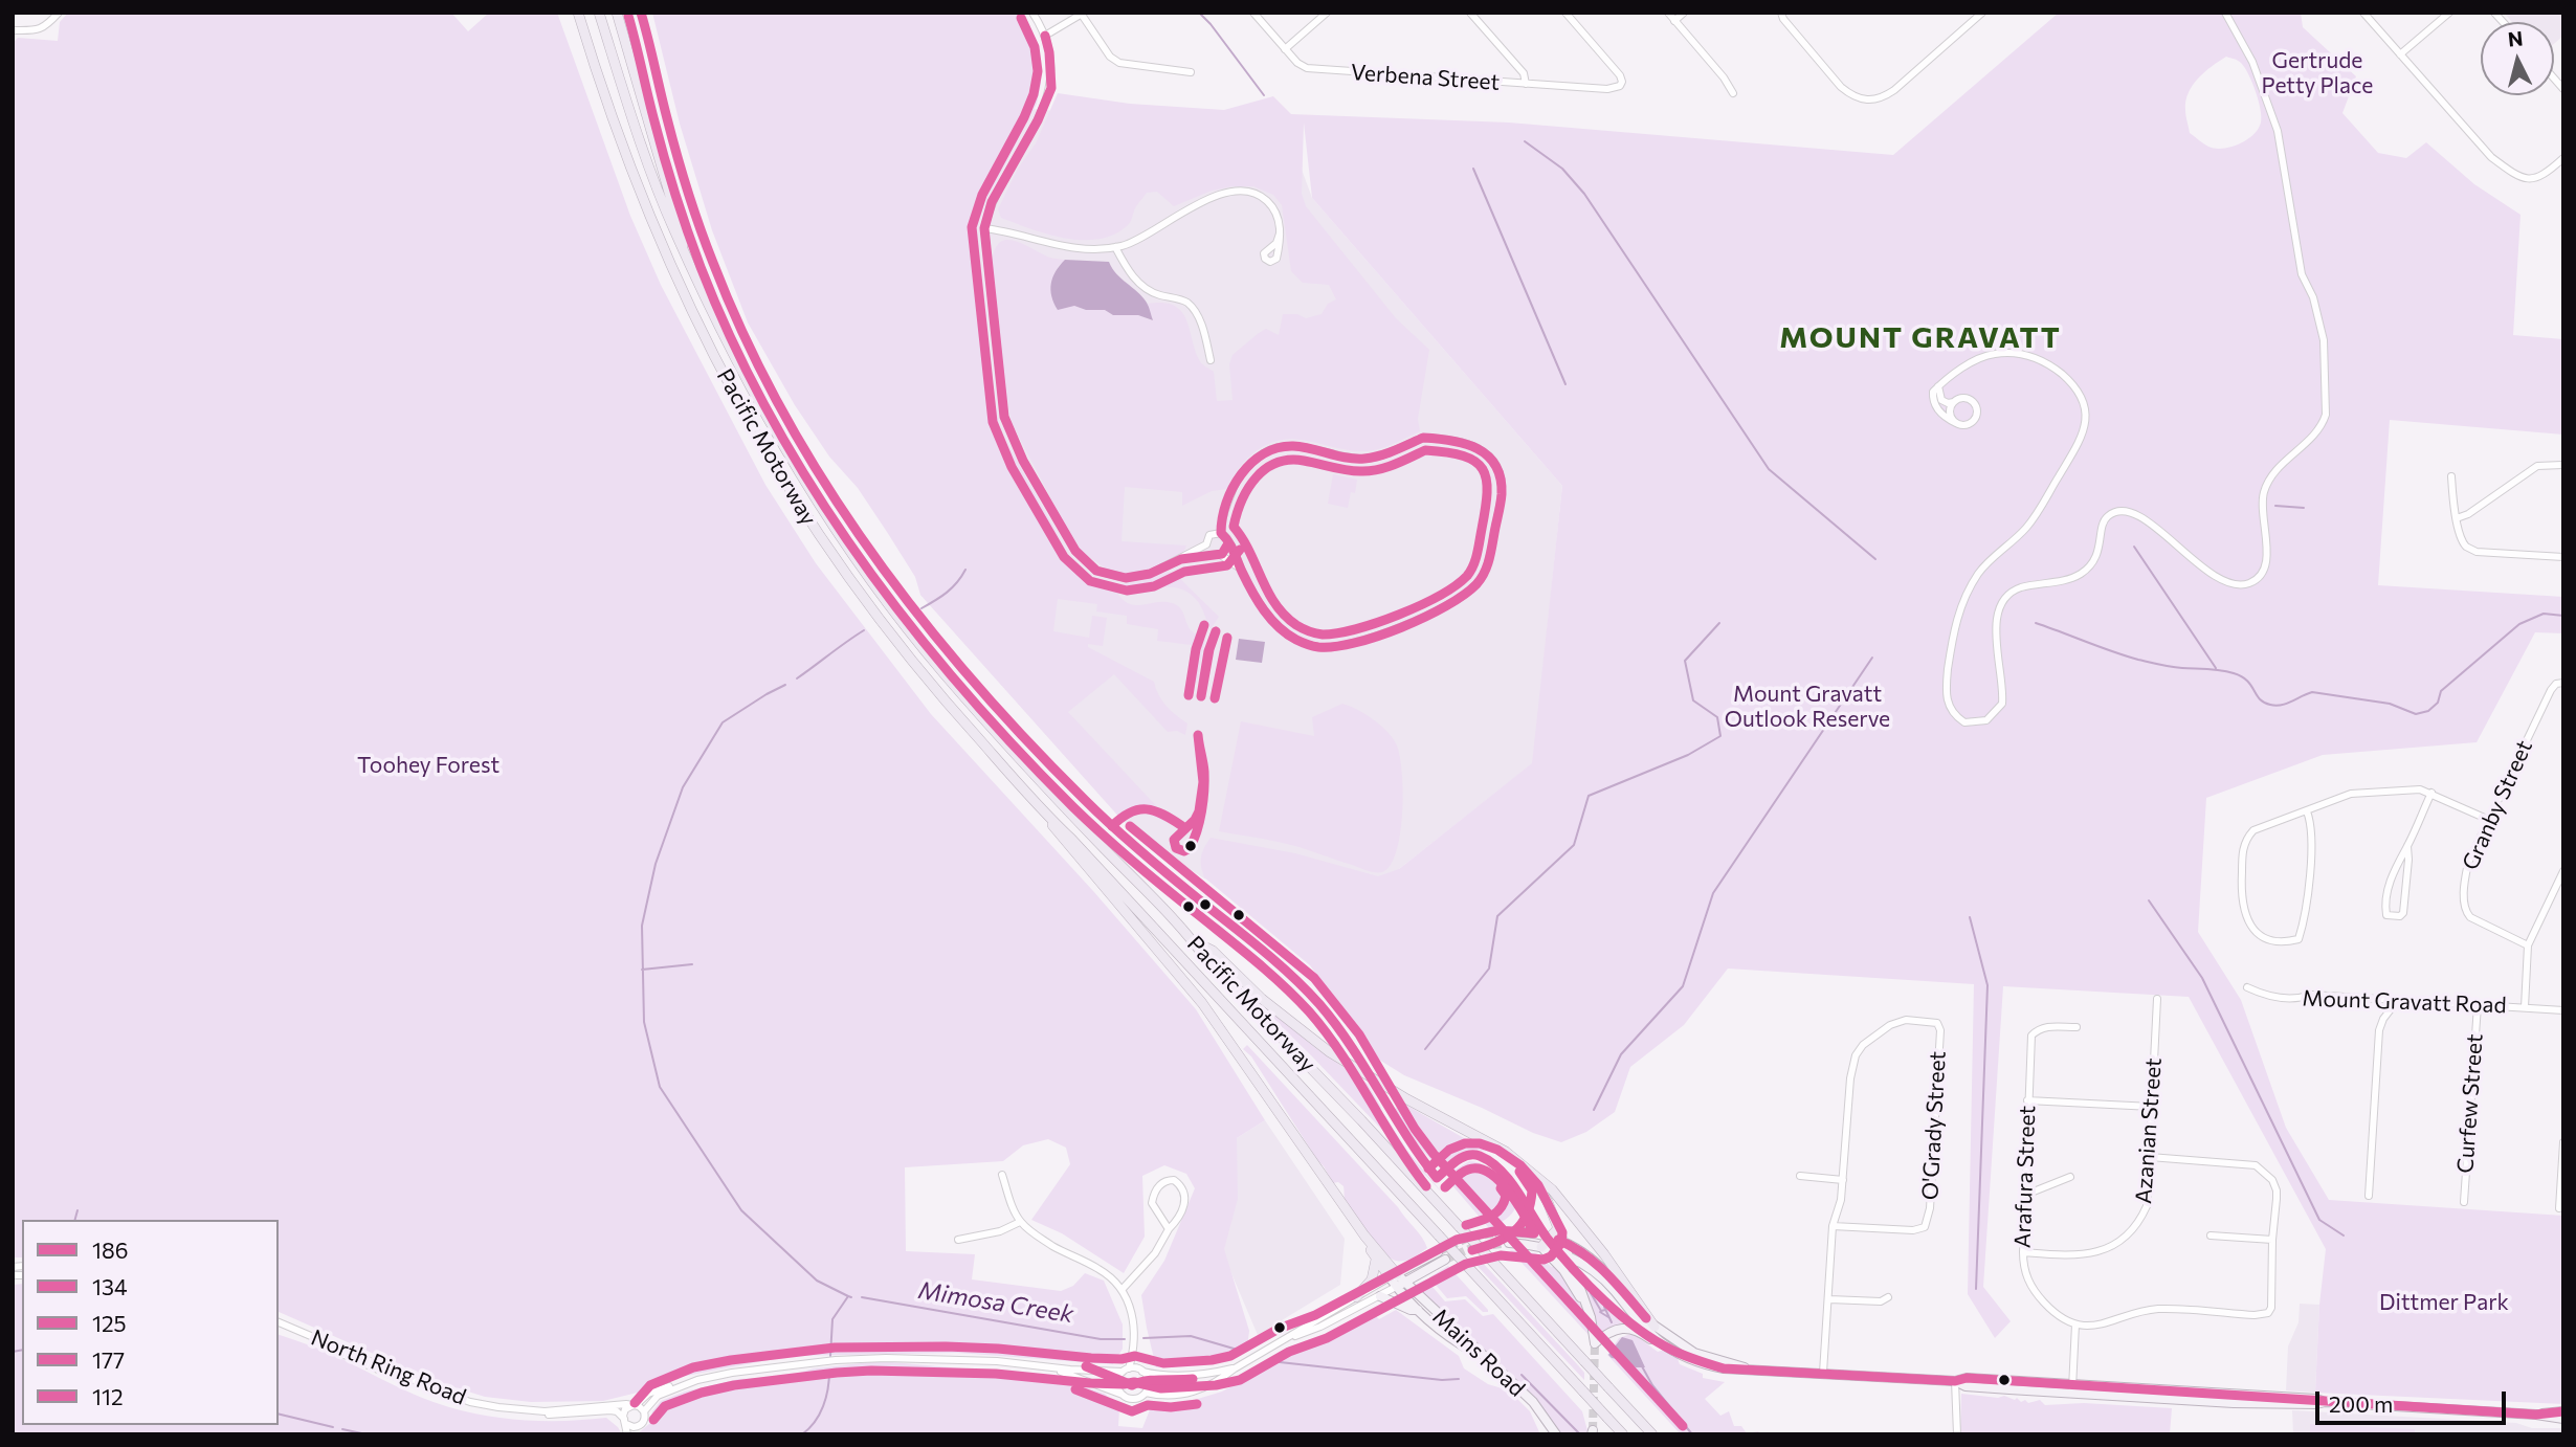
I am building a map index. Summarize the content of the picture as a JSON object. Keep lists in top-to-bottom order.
{
  "streets": {
    "highway": ["Pacific Motorway"],
    "main road": ["Mains Road"],
    "street": [
      "Verbena Street",
      "Granby Street",
      "Mount Gravatt Road",
      "Curfew Street",
      "O'Grady Street",
      "Azanian Street",
      "Arafura Street",
      "North Ring Road"
    ]
  },
  "crossings": [
    ["Mount Gravatt Road", "Curfew Street"],
    ["Azanian Street", "Arafura Street"]
  ],
  "districts": ["MOUNT GRAVATT"],
  "water": ["Mimosa Creek"],
  "parks": [
    "Gertrude Petty Place",
    "Mount Gravatt Outlook Reserve",
    "Toohey Forest",
    "Dittmer Park"
  ],
  "lines": [
    "transit line 186",
    "transit line 134",
    "transit line 112",
    "transit line 177",
    "transit line 125"
  ],
  "legend": [
    "186",
    "134",
    "125",
    "177",
    "112"
  ],
  "scale_bar": "200 m",
  "north": "top"
}
